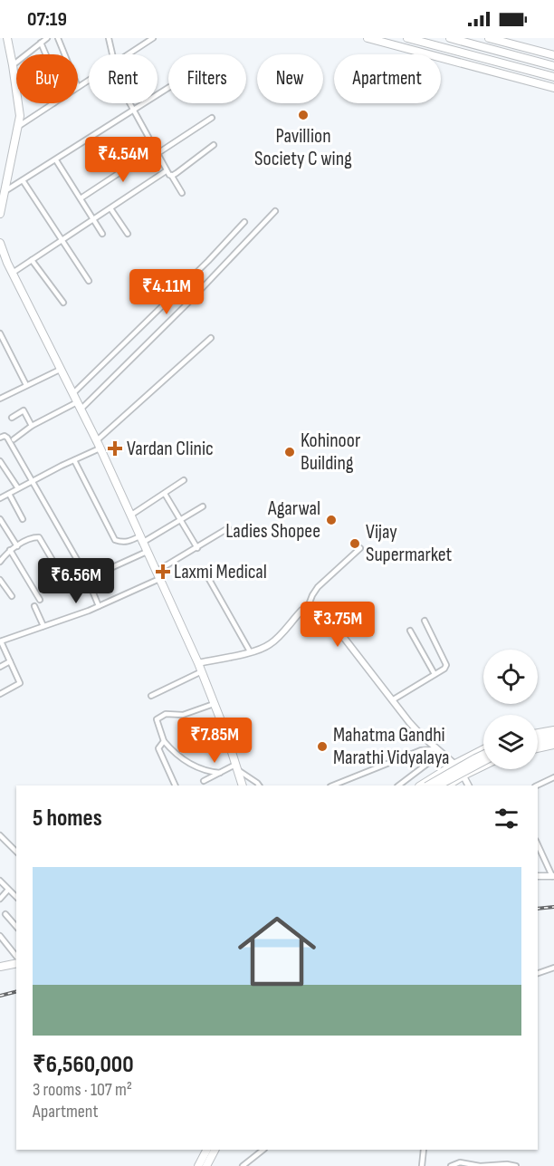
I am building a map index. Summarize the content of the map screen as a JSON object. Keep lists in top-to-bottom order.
{
  "places": {
    "other": [
      "Pavillion Society C wing",
      "Kohinoor Building",
      "Agarwal Ladies Shopee",
      "Vijay Supermarket",
      "Mahatma Gandhi Marathi Vidyalaya"
    ],
    "health": ["Vardan Clinic", "Laxmi Medical"]
  },
  "page": {
    "status": "07:19",
    "chip": [
      "Buy",
      "Rent",
      "Filters",
      "New",
      "Apartment"
    ],
    "price": [
      "₹4.54M",
      "₹4.11M",
      "₹6.56M",
      "₹3.75M",
      "₹7.85M"
    ],
    "heading": "5 homes",
    "list": [
      {
        "name": "₹6,560,000",
        "note": "3 rooms · 107 m² · Apartment"
      }
    ]
  }
}
